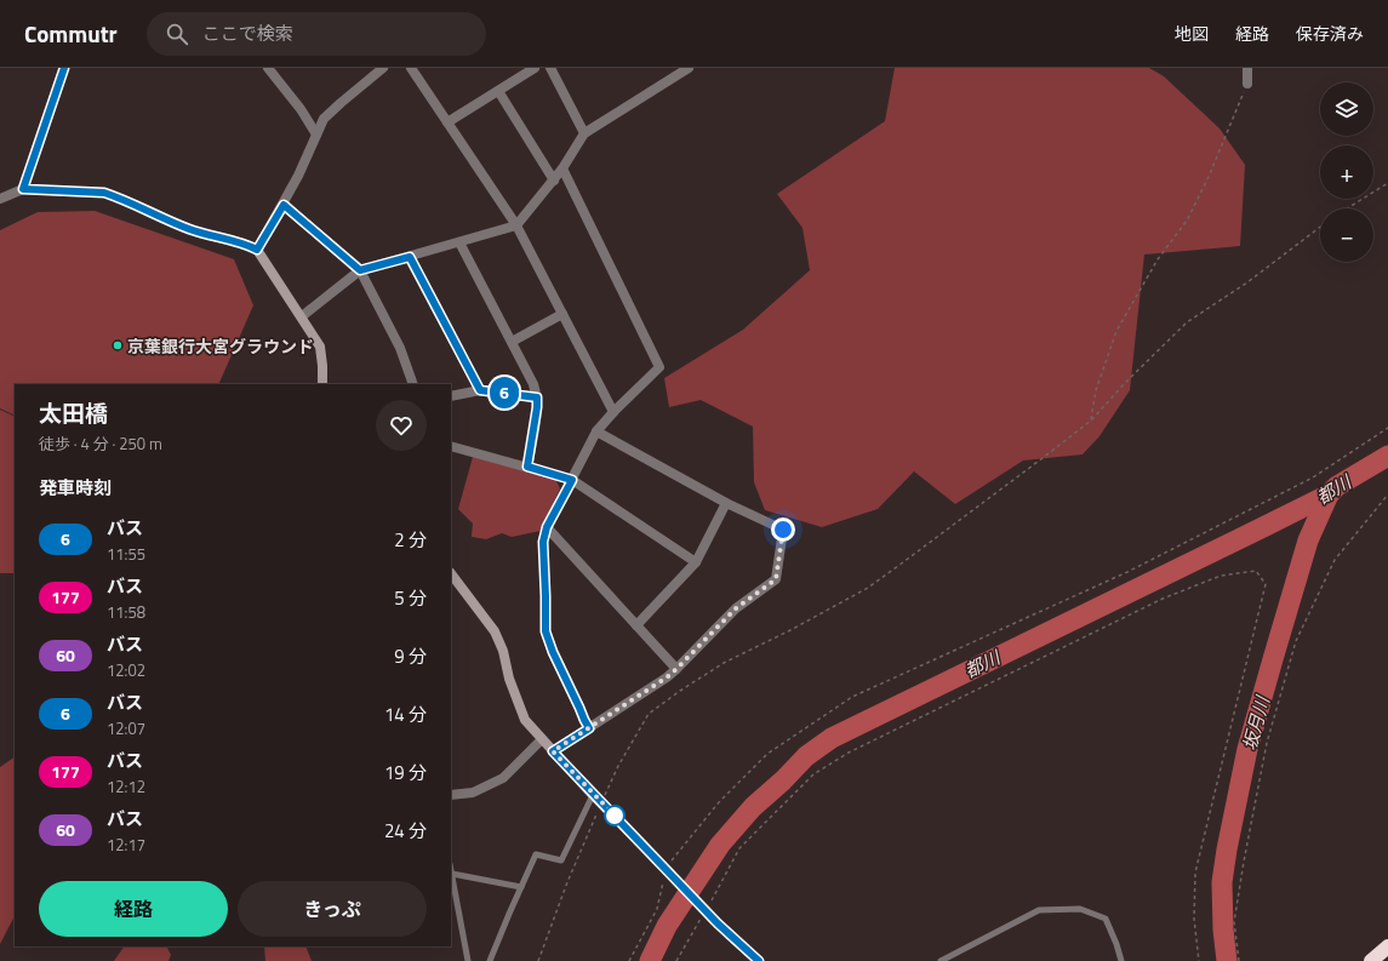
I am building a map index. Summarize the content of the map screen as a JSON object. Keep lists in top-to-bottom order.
{
  "water": ["都川", "坂月川"],
  "places": ["京葉銀行大宮グラウンド"],
  "lines": ["bus line 6"],
  "page": {
    "header": "Commutr",
    "search": "ここで検索",
    "nav": ["地図", "経路", "保存済み"],
    "on_map": "6",
    "map_buttons": ["+", "−"],
    "heading": [
      ["太田橋", "徒歩 · 4 分 · 250 m"],
      "発車時刻"
    ],
    "list": [
      {
        "mark": "6",
        "name": "バス",
        "note": "11:55",
        "value": "2 分"
      },
      {
        "mark": "177",
        "name": "バス",
        "note": "11:58",
        "value": "5 分"
      },
      {
        "mark": "60",
        "name": "バス",
        "note": "12:02",
        "value": "9 分"
      },
      {
        "mark": "6",
        "name": "バス",
        "note": "12:07",
        "value": "14 分"
      },
      {
        "mark": "177",
        "name": "バス",
        "note": "12:12",
        "value": "19 分"
      },
      {
        "mark": "60",
        "name": "バス",
        "note": "12:17",
        "value": "24 分"
      }
    ],
    "buttons": ["経路", "きっぷ"]
  }
}
